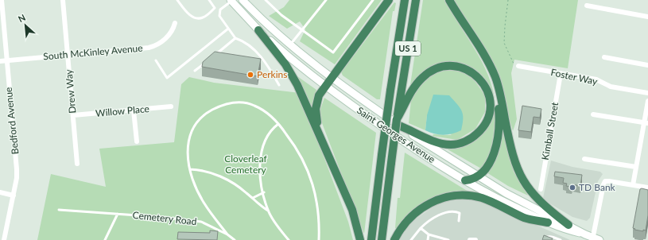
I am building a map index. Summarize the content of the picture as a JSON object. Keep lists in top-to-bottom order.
{
  "streets": {
    "highway": ["US 1"],
    "main road": ["Saint Georges Avenue"],
    "street": [
      "South McKinley Avenue",
      "Foster Way",
      "Drew Way",
      "Willow Place",
      "Bedford Avenue",
      "Kimball Street"
    ],
    "lane": ["Cemetery Road"]
  },
  "crossings": [
    ["US 1", "Saint Georges Avenue"],
    ["South McKinley Avenue", "Drew Way"],
    ["South McKinley Avenue", "Bedford Avenue"],
    ["Foster Way", "Kimball Street"],
    ["Drew Way", "Willow Place"]
  ],
  "parks": ["Cloverleaf Cemetery"],
  "places": ["Perkins", "TD Bank"],
  "north": "top left"
}
